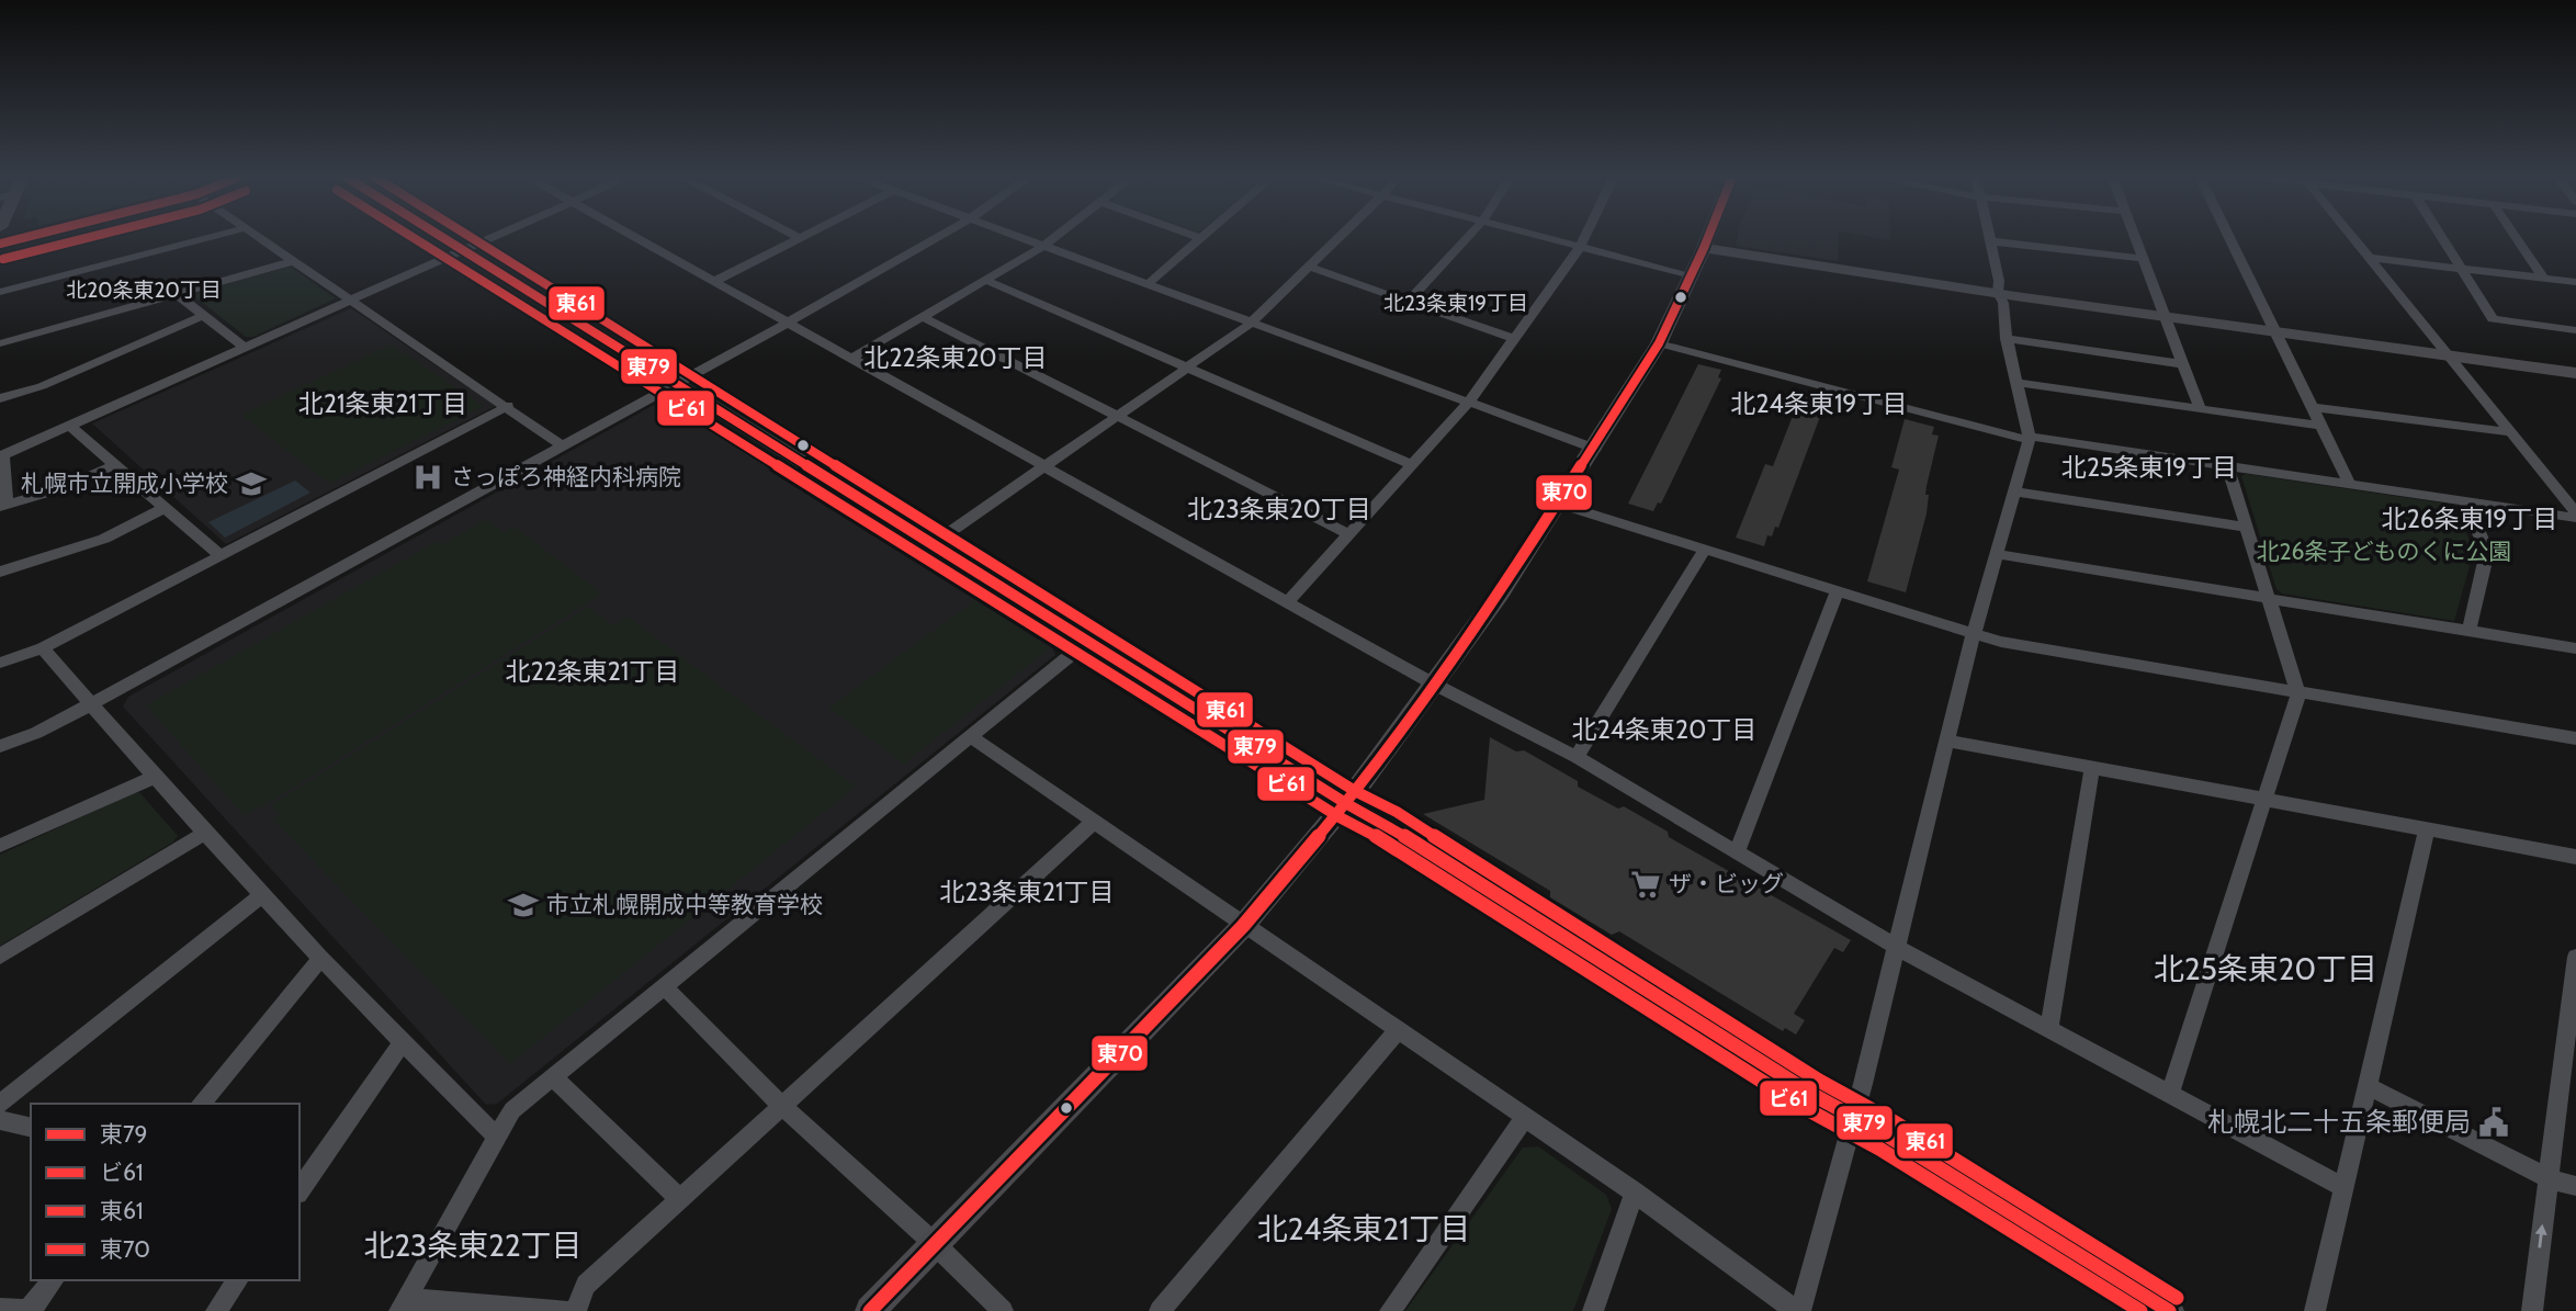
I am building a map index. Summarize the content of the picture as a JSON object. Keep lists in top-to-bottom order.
{
  "districts": [
    "北20条東20丁目",
    "北23条東19丁目",
    "北22条東20丁目",
    "北21条東21丁目",
    "北24条東19丁目",
    "北25条東19丁目",
    "北23条東20丁目",
    "北26条東19丁目",
    "北22条東21丁目",
    "北24条東20丁目",
    "北23条東21丁目",
    "北25条東20丁目",
    "北24条東21丁目",
    "北23条東22丁目"
  ],
  "parks": ["北26条子どものくに公園"],
  "places": {
    "hospital": ["さっぽろ神経内科病院"],
    "school or university": ["札幌市立開成小学校", "市立札幌開成中等教育学校"],
    "supermarket": ["ザ・ビッグ"],
    "public building": ["札幌北二十五条郵便局"]
  },
  "lines": [
    "transit line 東79",
    "transit line ビ61",
    "transit line 東61",
    "transit line 東70"
  ],
  "legend": [
    "東79",
    "ビ61",
    "東61",
    "東70"
  ]
}
